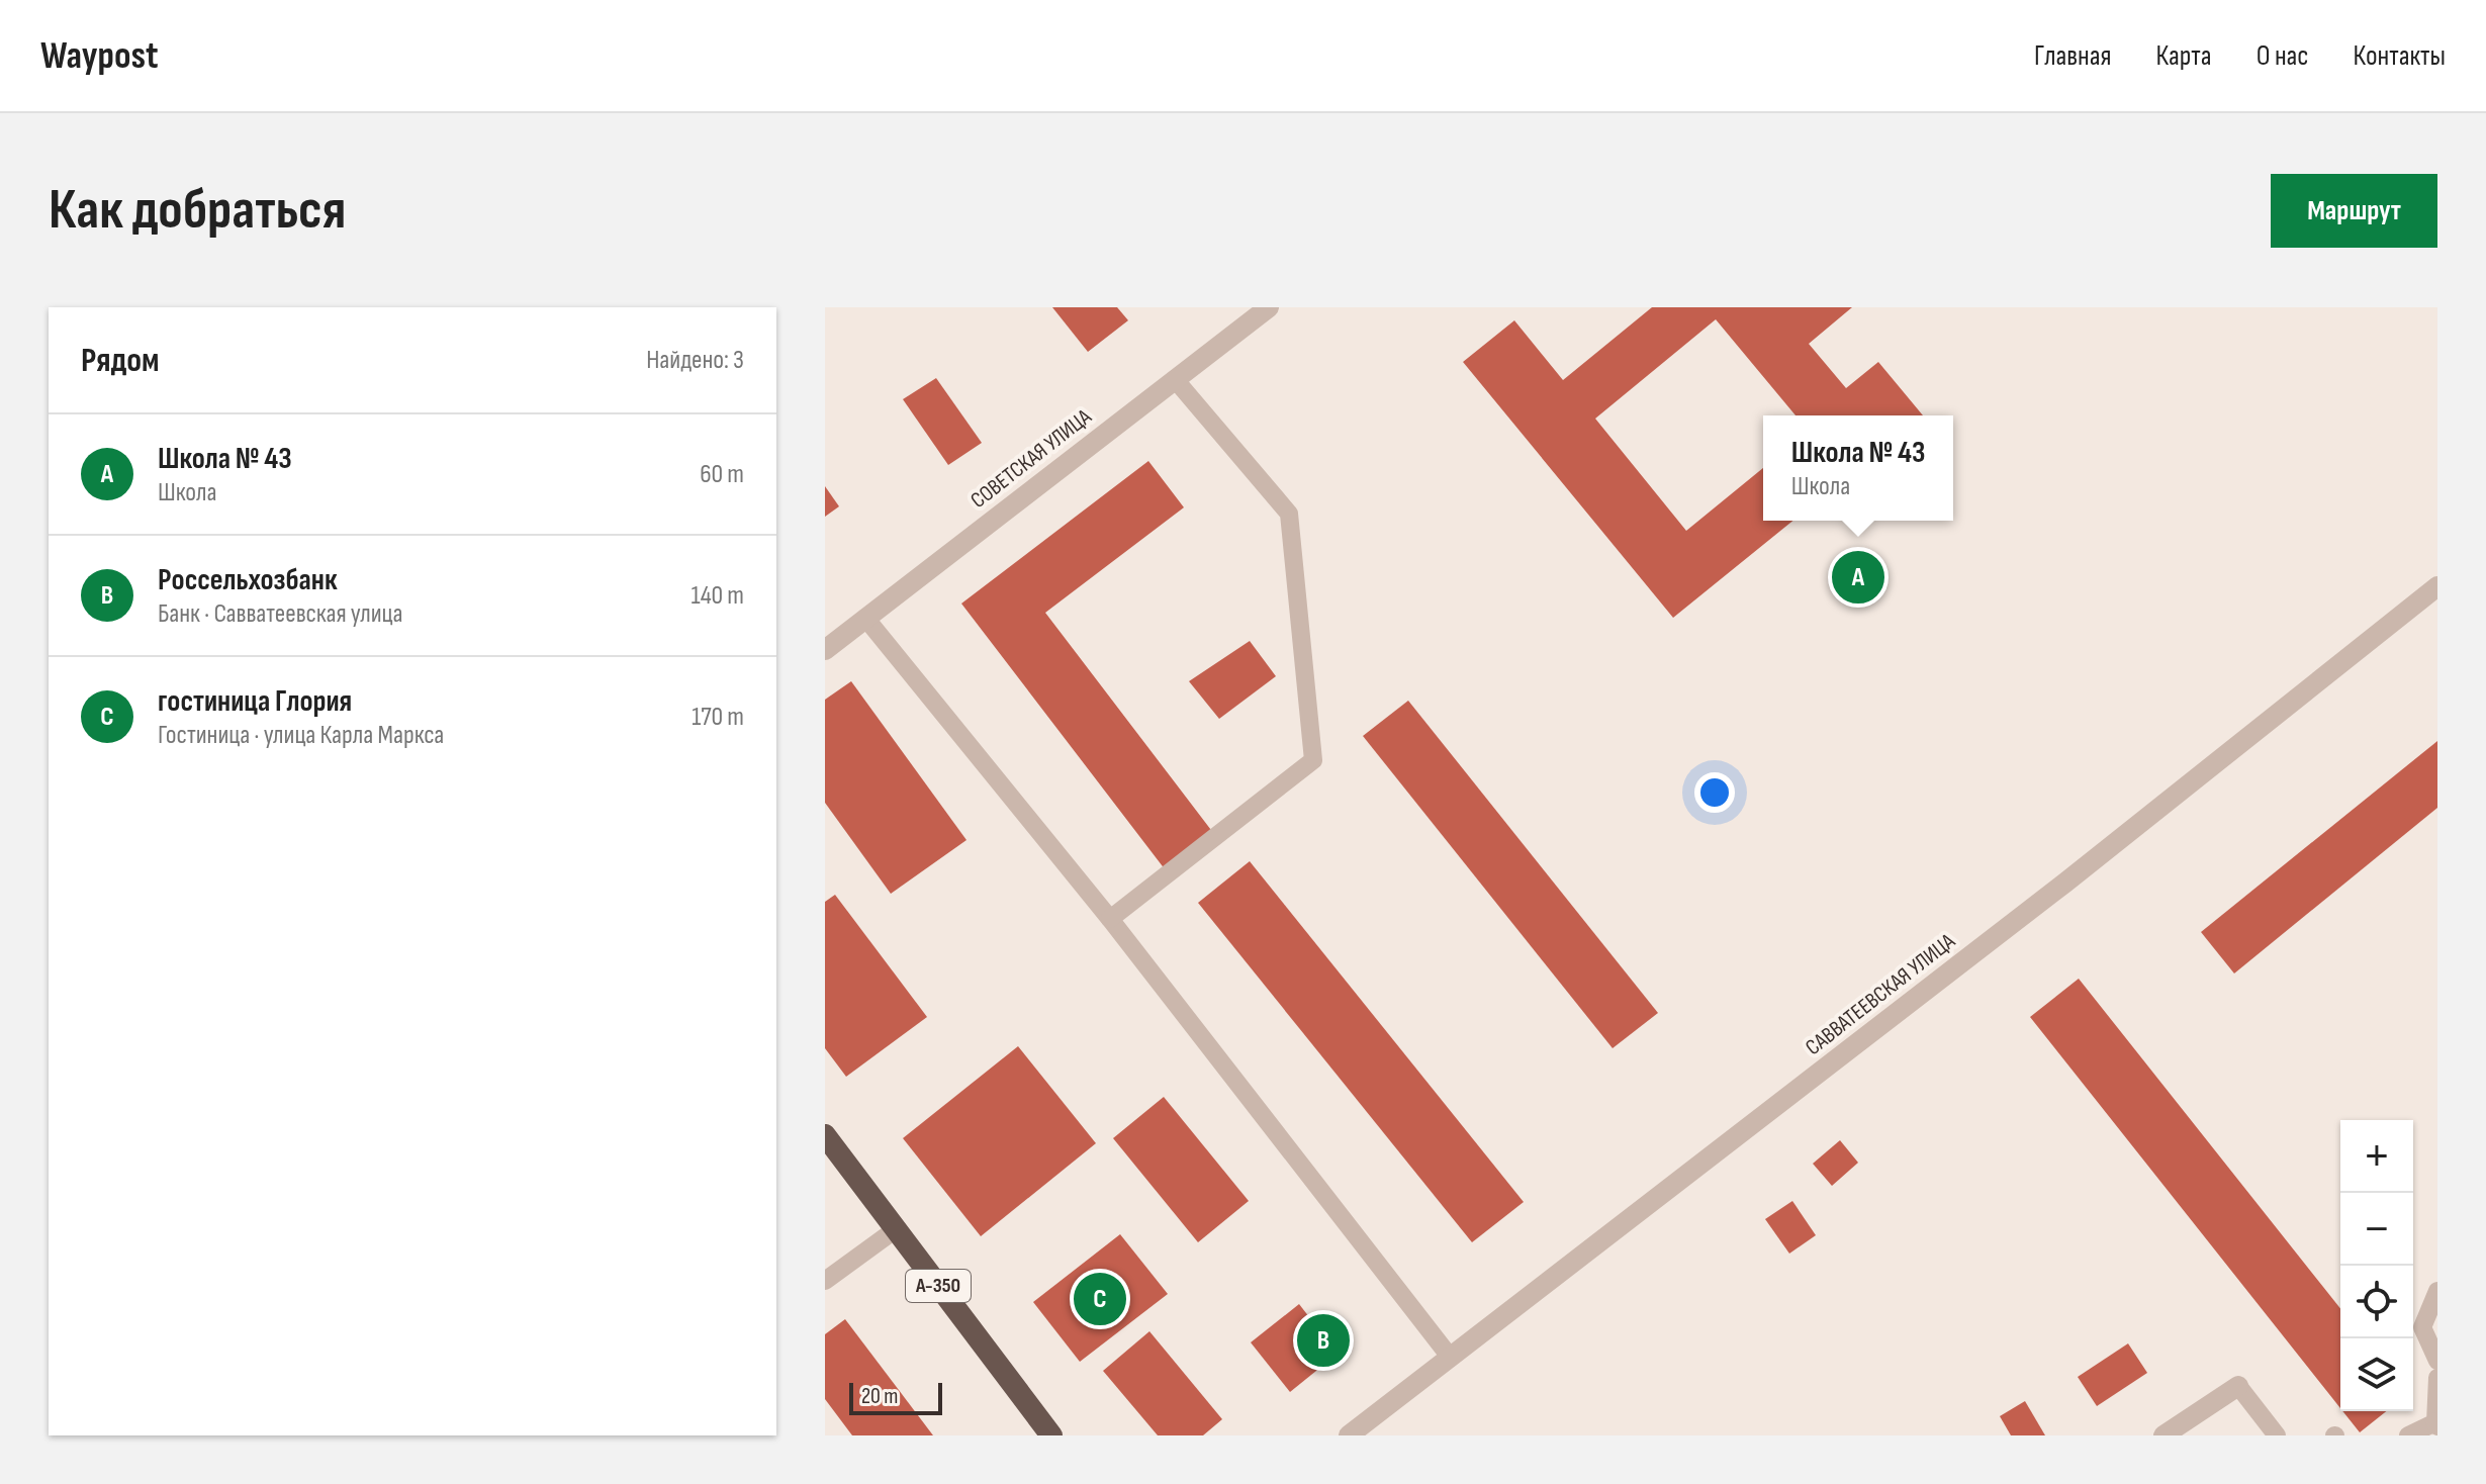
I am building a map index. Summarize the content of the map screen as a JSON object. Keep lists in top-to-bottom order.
{
  "streets": {
    "highway": ["А-350"],
    "street": ["СОВЕТСКАЯ УЛИЦА", "САВВАТЕЕВСКАЯ УЛИЦА"]
  },
  "scale_bar": "20 m",
  "page": {
    "header": "Waypost",
    "nav": [
      "Главная",
      "Карта",
      "О нас",
      "Контакты"
    ],
    "buttons": "Маршрут",
    "title": "Как добраться",
    "heading": ["Рядом", "Найдено: 3"],
    "list": [
      {
        "mark": "A",
        "name": "Школа № 43",
        "note": "Школа",
        "value": "60 m"
      },
      {
        "mark": "B",
        "name": "Россельхозбанк",
        "note": "Банк · Савватеевская улица",
        "value": "140 m"
      },
      {
        "mark": "C",
        "name": "гостиница Глория",
        "note": "Гостиница · улица Карла Маркса",
        "value": "170 m"
      }
    ],
    "popup": ["Школа № 43", "Школа"],
    "pins": ["A", "C", "B"],
    "map_buttons": ["+", "−"],
    "scale": "20 m"
  }
}
